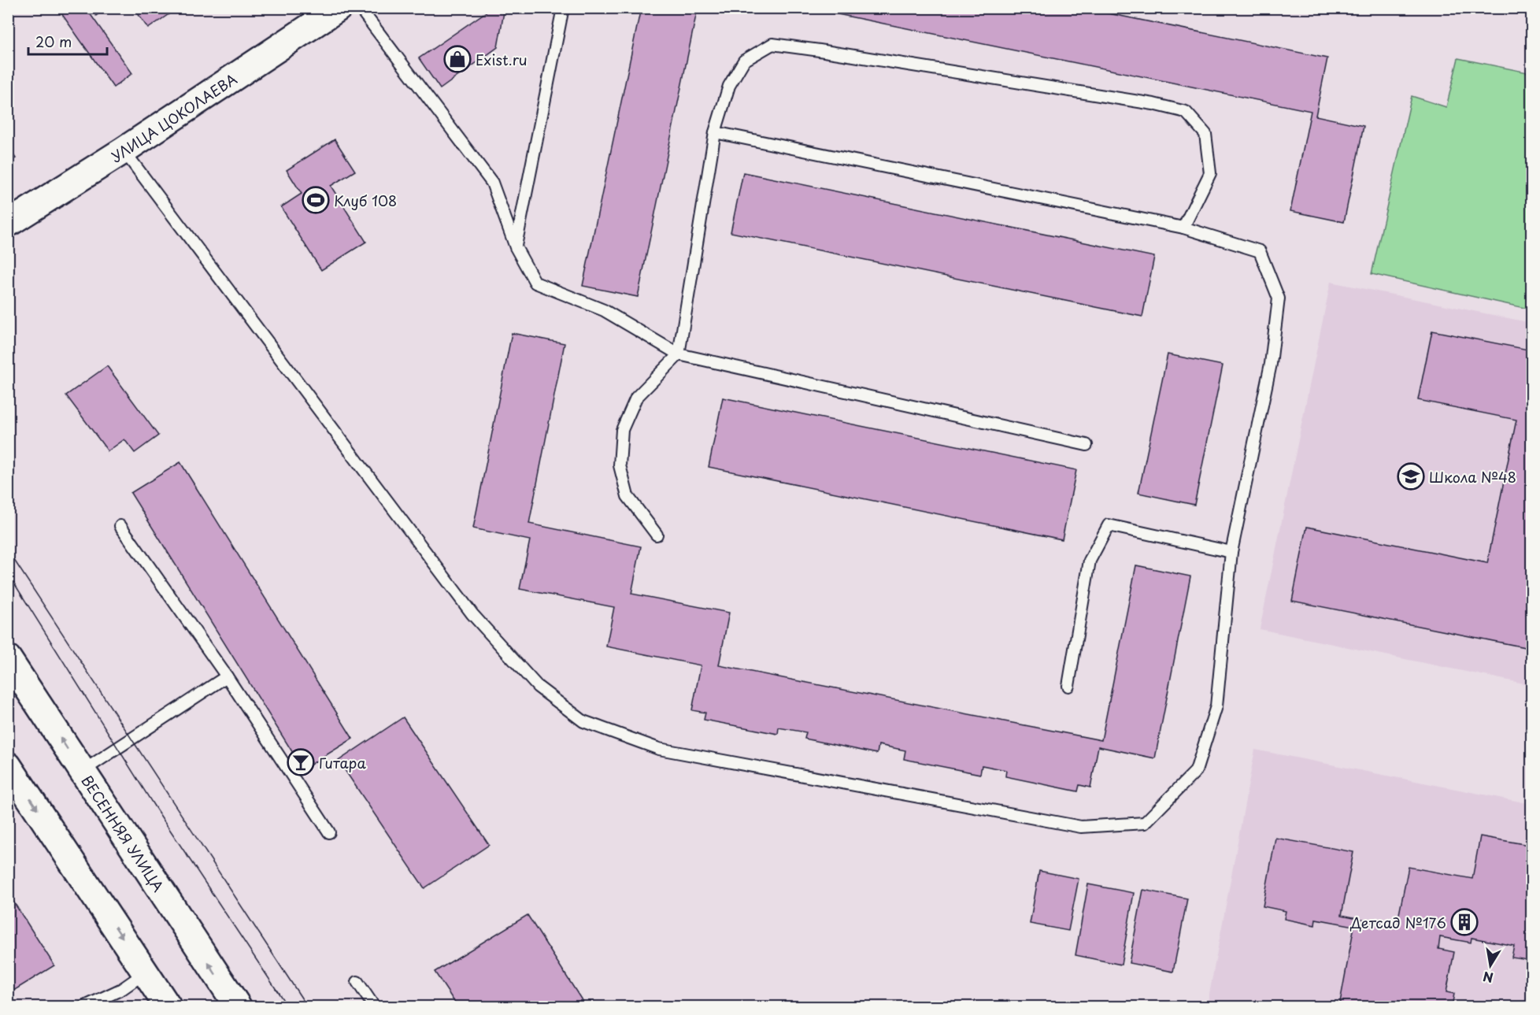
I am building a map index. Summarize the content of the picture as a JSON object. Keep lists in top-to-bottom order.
{
  "streets": {
    "street": ["УЛИЦА ЦОКОЛАЕВА", "ВЕСЕННЯЯ УЛИЦА"]
  },
  "places": {
    "shop": ["Exist.ru"],
    "sports": ["Клуб 108"],
    "school or university": ["Школа №48"],
    "bar": ["Гитара"],
    "building": ["Детсад №176"]
  },
  "scale_bar": "20 m",
  "north": "bottom"
}
